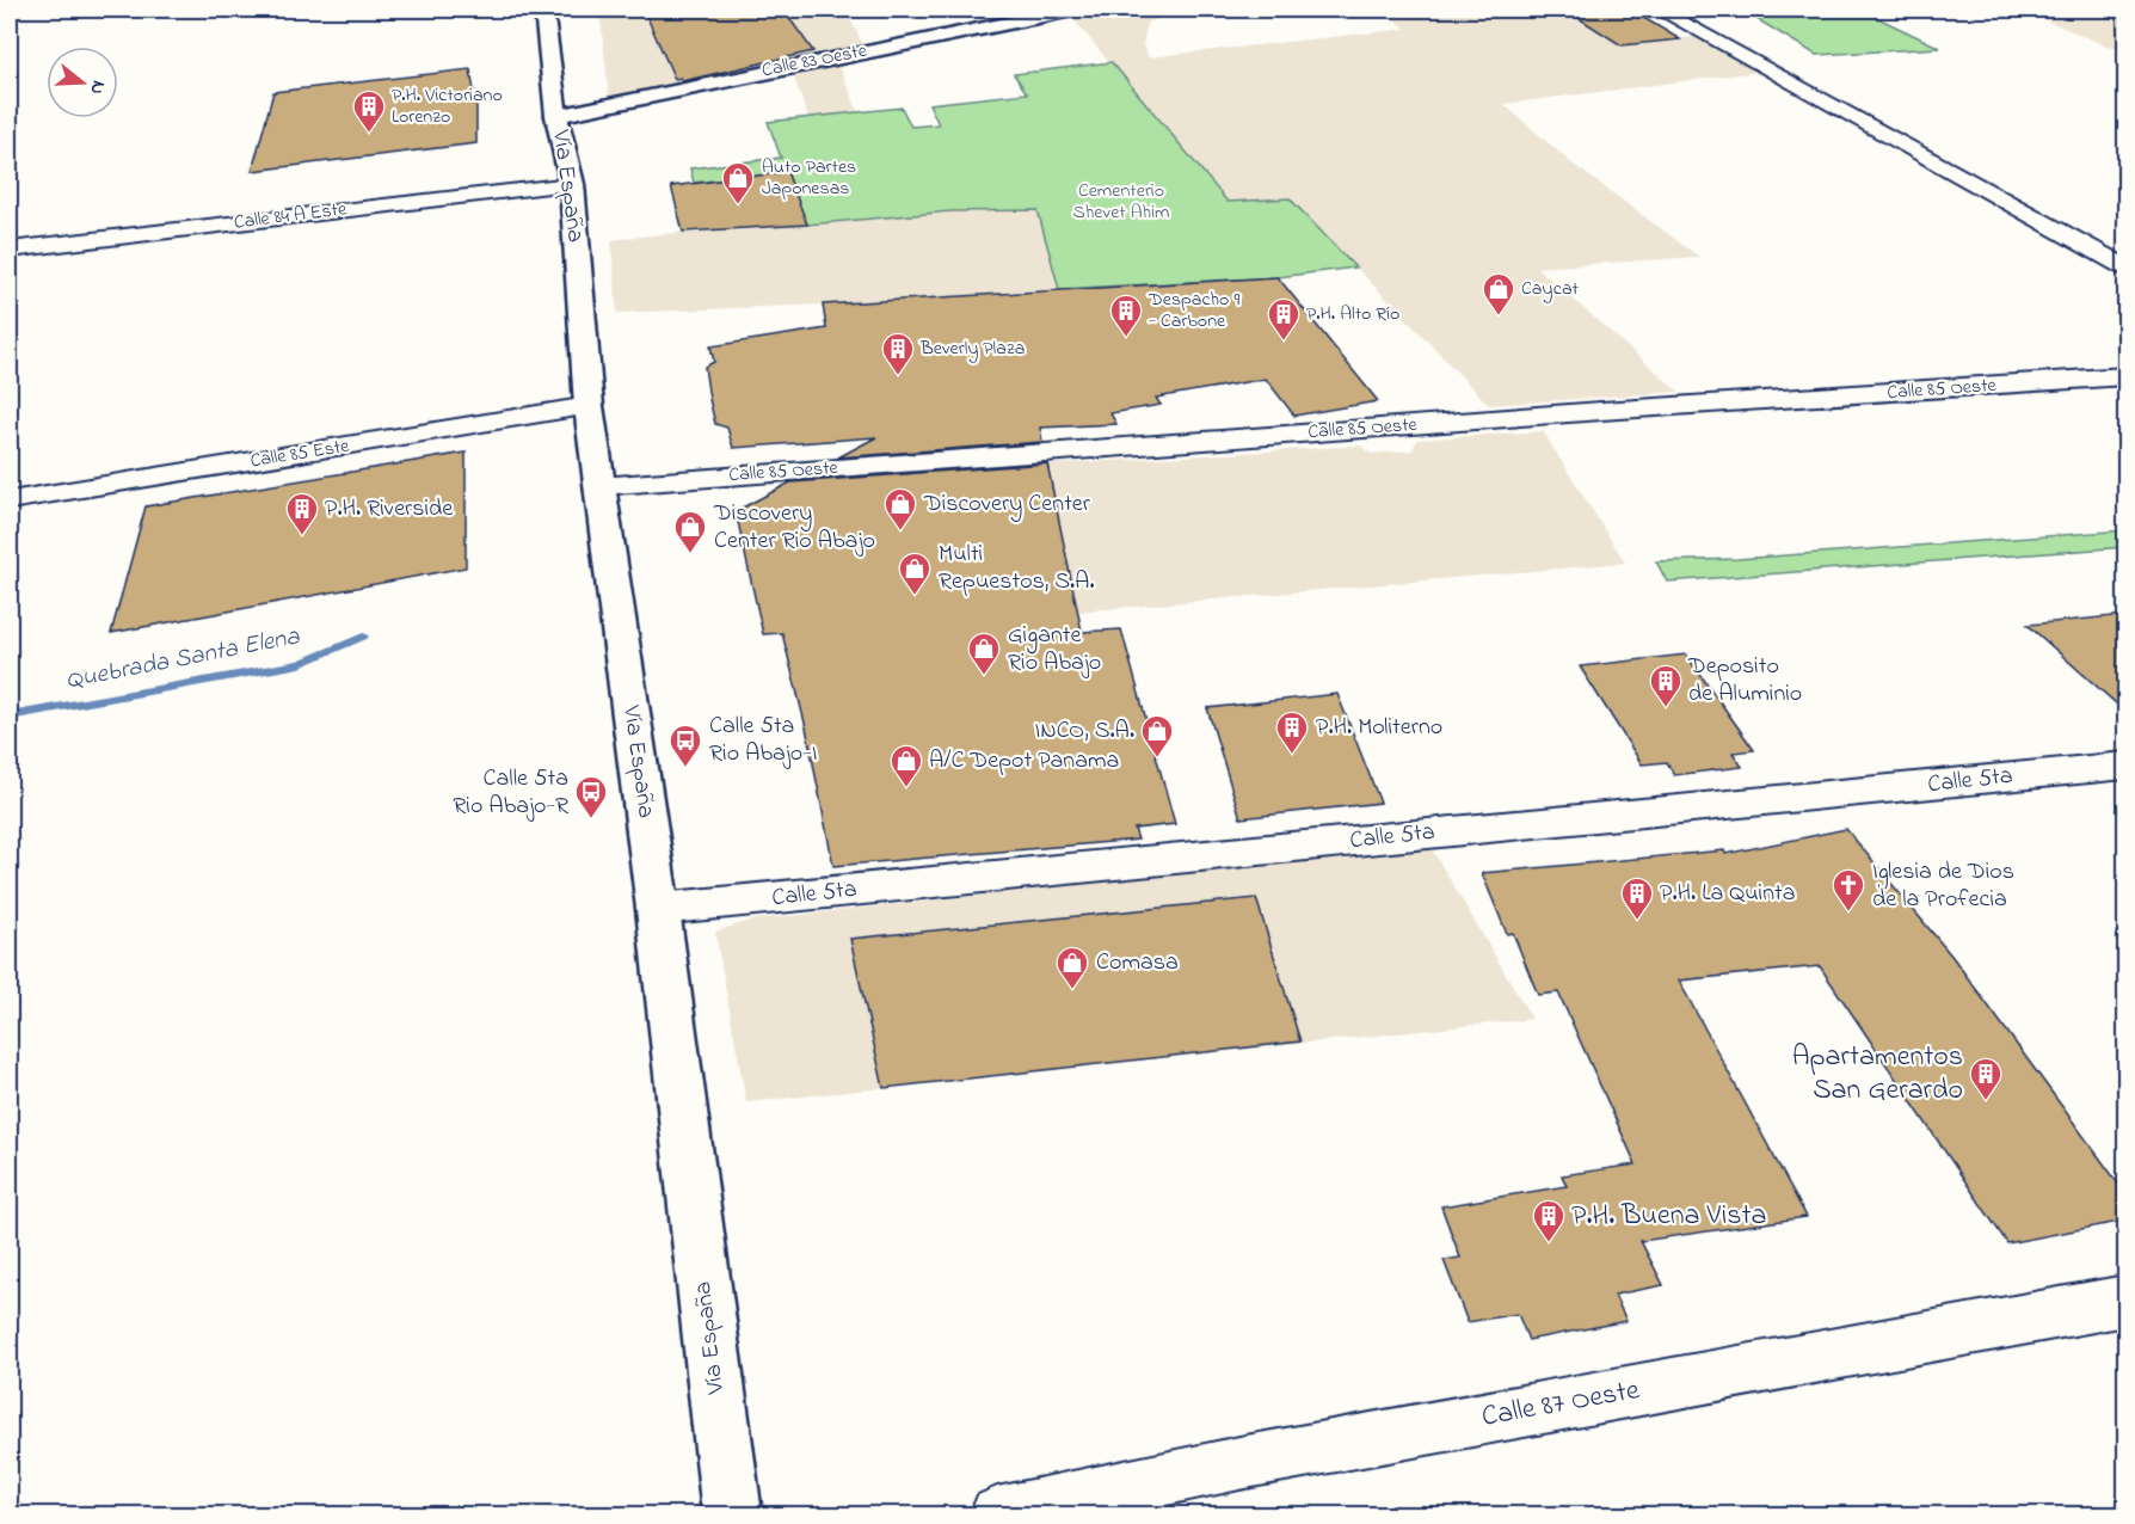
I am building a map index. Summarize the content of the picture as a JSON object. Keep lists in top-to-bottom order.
{
  "streets": {
    "main road": ["Calle 83 Oeste", "Vía España"],
    "street": [
      "Calle 84 A Este",
      "Calle 85 Oeste",
      "Calle 85 Este",
      "Calle 5ta",
      "Calle 87 Oeste"
    ]
  },
  "crossings": [
    ["Calle 83 Oeste", "Vía España"],
    ["Vía España", "Calle 84 A Este"],
    ["Vía España", "Calle 85 Oeste"],
    ["Vía España", "Calle 85 Este"],
    ["Vía España", "Calle 5ta"]
  ],
  "water": ["Quebrada Santa Elena"],
  "parks": ["Cementerio Shevet Ahim"],
  "places": {
    "building": [
      "P.H. Victoriano Lorenzo",
      "Despacho 9 - Carbone",
      "P.H. Alto Río",
      "Beverly Plaza",
      "P.H. Riverside",
      "Deposito de Aluminio",
      "P.H. Moliterno",
      "P.H. La Quinta",
      "Apartamentos San Gerardo",
      "P.H. Buena Vista"
    ],
    "shop": [
      "Auto Partes Japonesas",
      "Caycat",
      "Discovery Center",
      "Discovery Center Rio Abajo",
      "Multi Repuestos, S.A.",
      "Gigante Rio Abajo",
      "INCO, S.A.",
      "A/C Depot Panama",
      "Comasa"
    ],
    "bus stop": ["Calle 5ta Rio Abajo-I", "Calle 5ta Rio Abajo-R"],
    "church": ["Iglesia de Dios de la Profecia"]
  },
  "north": "right"
}
